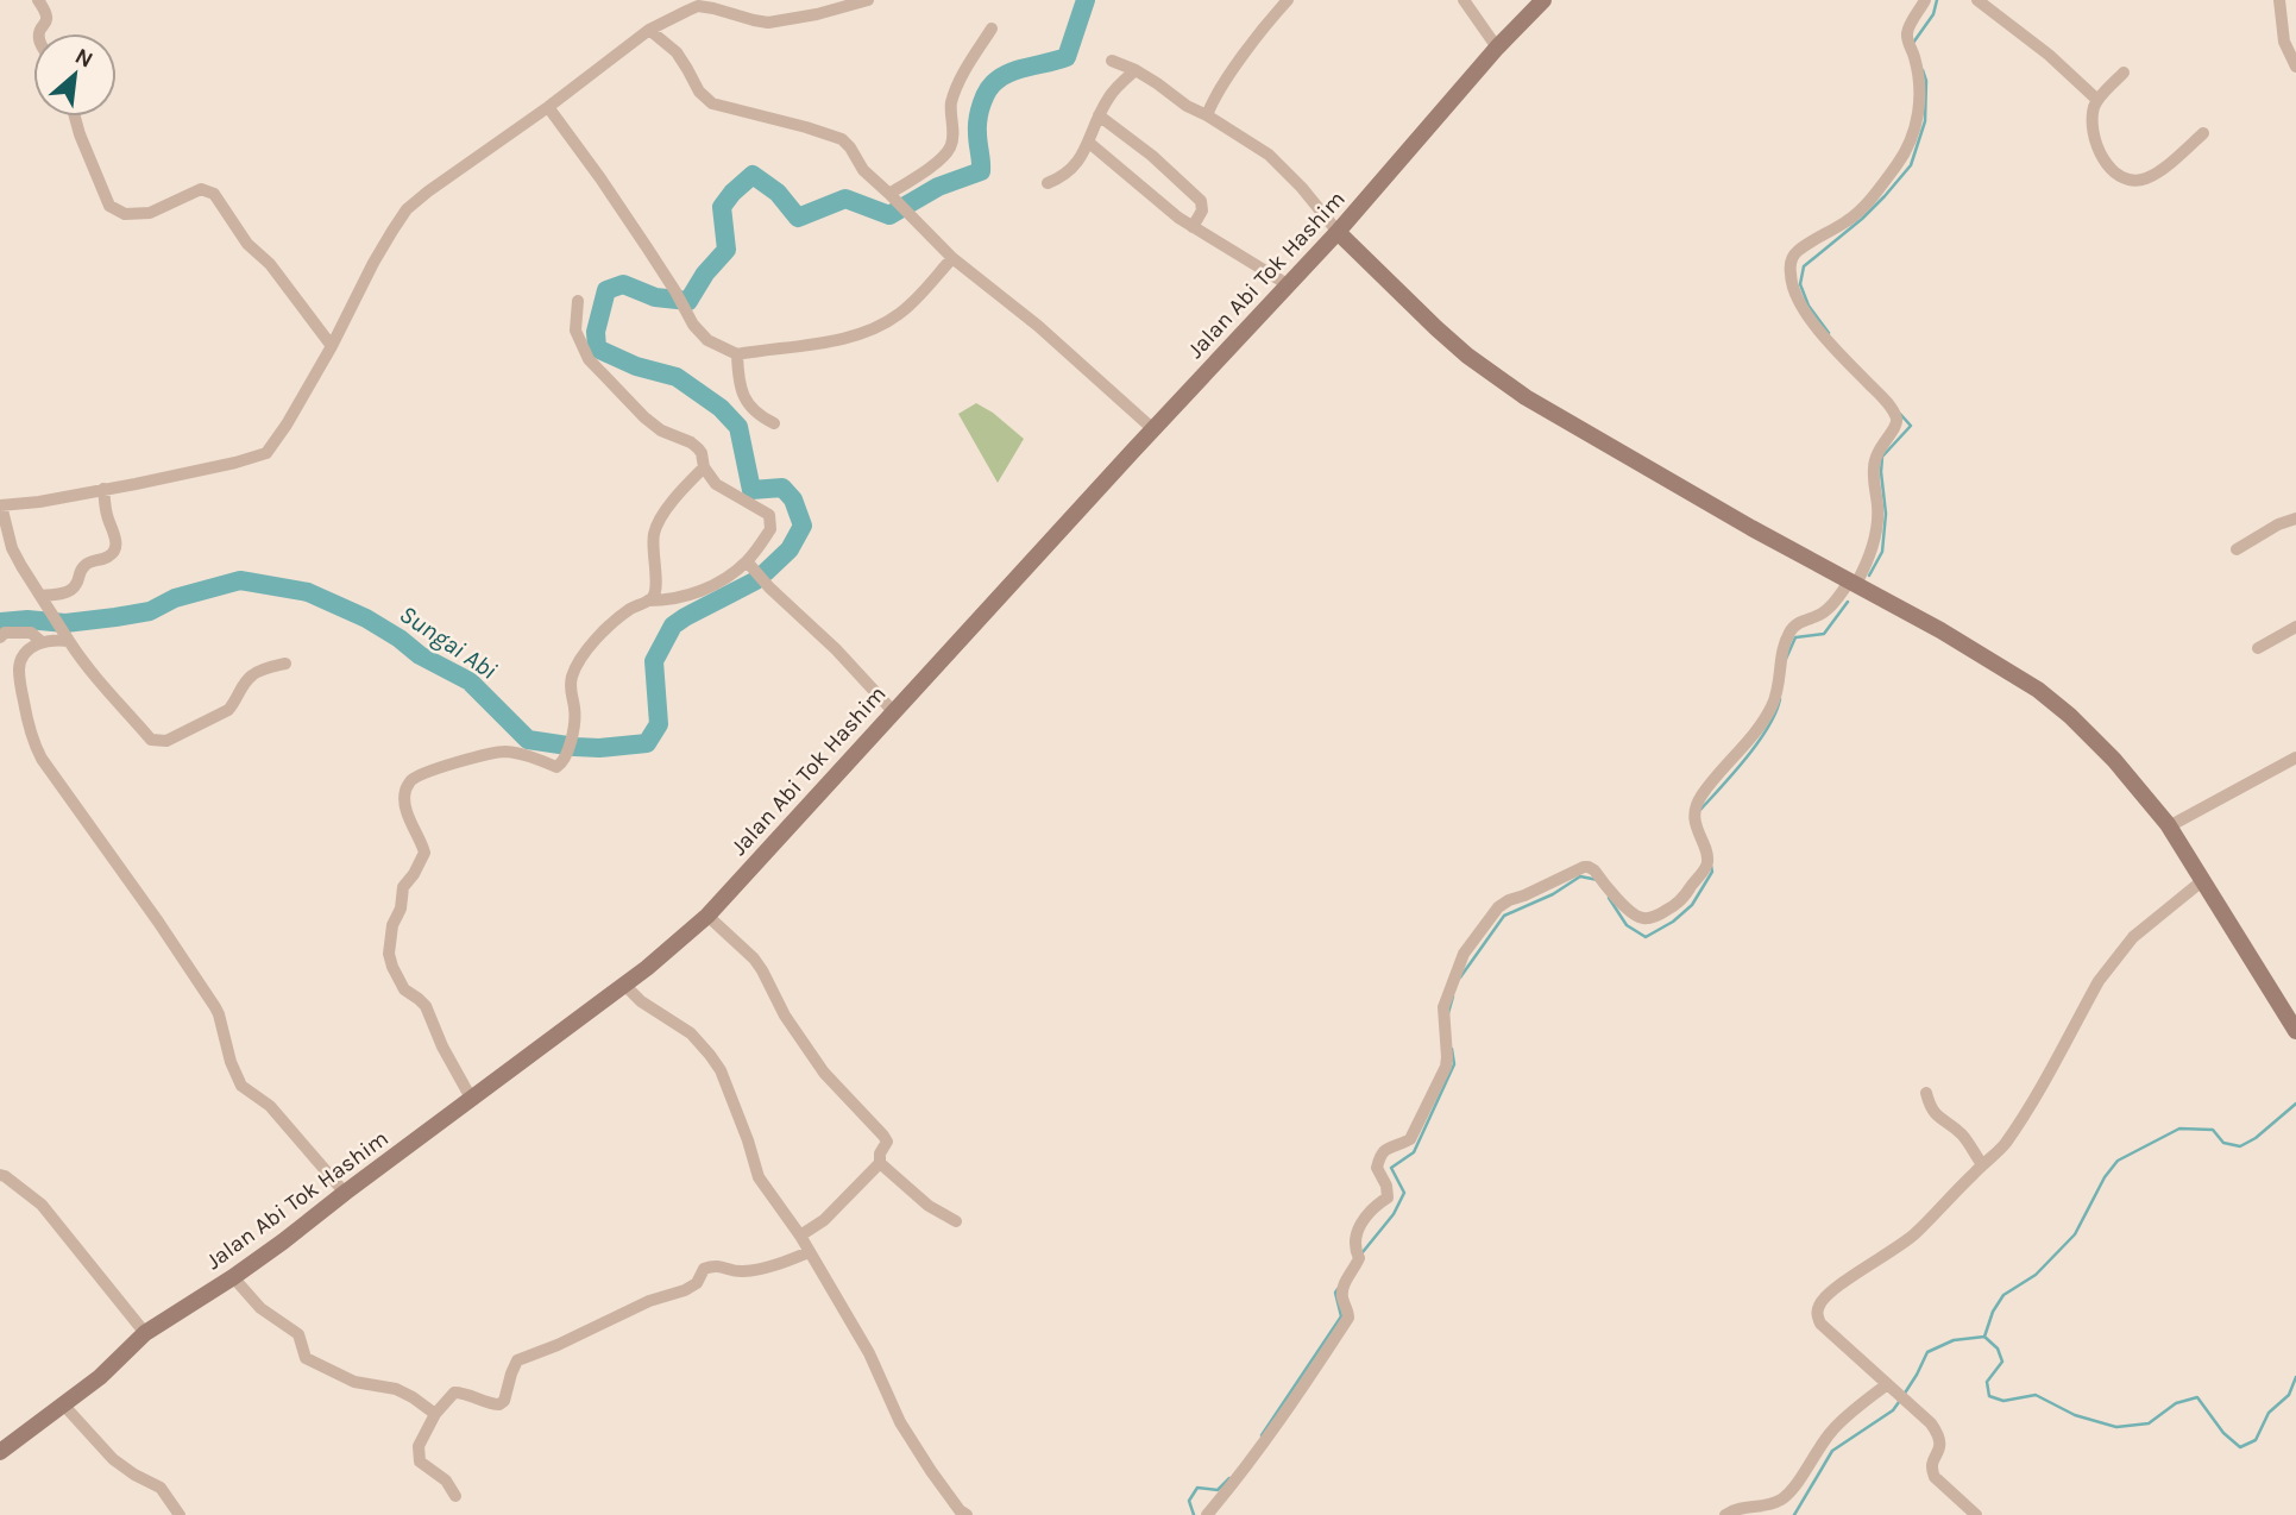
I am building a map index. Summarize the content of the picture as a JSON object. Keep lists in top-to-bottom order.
{
  "streets": {
    "main road": ["Jalan Abi Tok Hashim"]
  },
  "water": ["Sungai Abi"],
  "north": "top right"
}
